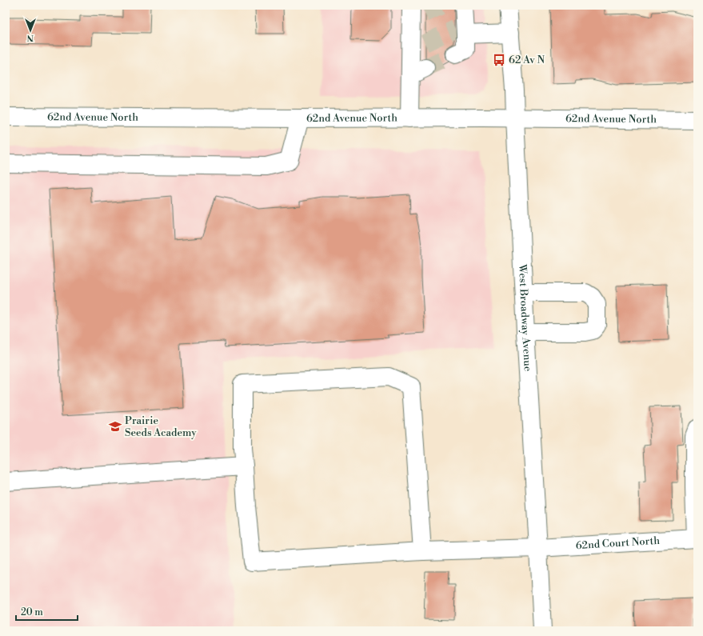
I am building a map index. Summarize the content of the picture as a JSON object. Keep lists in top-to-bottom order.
{
  "streets": {
    "street": ["62nd Avenue North", "West Broadway Avenue", "62nd Court North"]
  },
  "crossings": [
    ["62nd Avenue North", "West Broadway Avenue"],
    ["West Broadway Avenue", "62nd Court North"]
  ],
  "places": {
    "bus stop": ["62 Av N"],
    "school or university": ["Prairie Seeds Academy"]
  },
  "scale_bar": "20 m",
  "north": "bottom"
}
